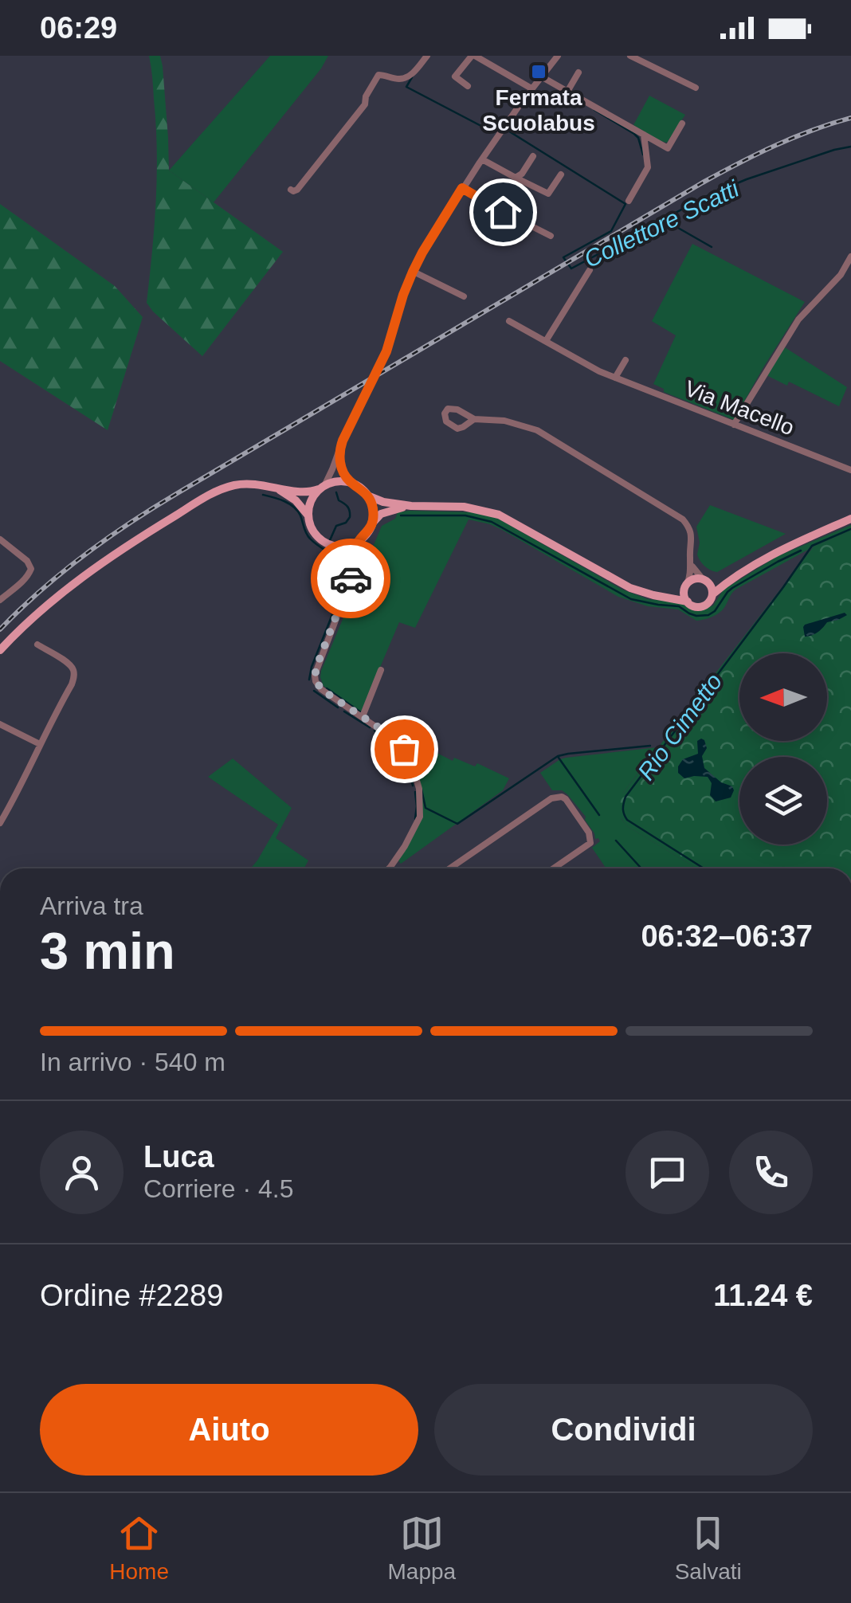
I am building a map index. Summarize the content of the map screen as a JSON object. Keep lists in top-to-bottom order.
{
  "streets": {
    "street": ["Via Macello"]
  },
  "water": ["Collettore Scatti", "Rio Cimetto"],
  "places": {
    "transit": ["Fermata Scuolabus"]
  },
  "north": "left",
  "page": {
    "status": "06:29",
    "heading": ["3 min", "Arriva tra", "06:32–06:37"],
    "panel": [
      "Luca",
      "Corriere · 4.5",
      "Ordine #2289",
      "11.24 €"
    ],
    "bar": "In arrivo · 540 m",
    "buttons": ["Aiuto", "Condividi"],
    "tabs": ["Home", "Mappa", "Salvati"]
  }
}
